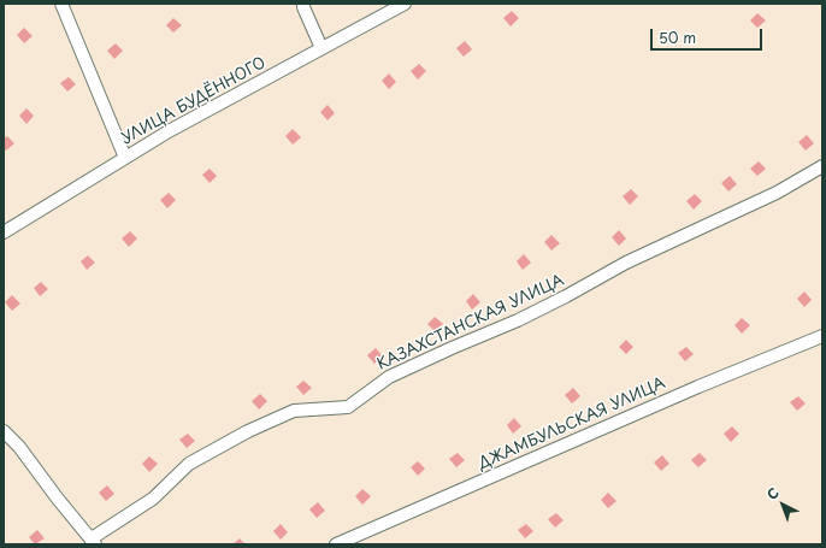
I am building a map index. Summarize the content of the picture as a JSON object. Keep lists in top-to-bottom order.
{
  "streets": {
    "street": ["УЛИЦА БУДЁННОГО", "КАЗАХСТАНСКАЯ УЛИЦА", "ДЖАМБУЛЬСКАЯ УЛИЦА"]
  },
  "scale_bar": "50 m",
  "north": "top left"
}
